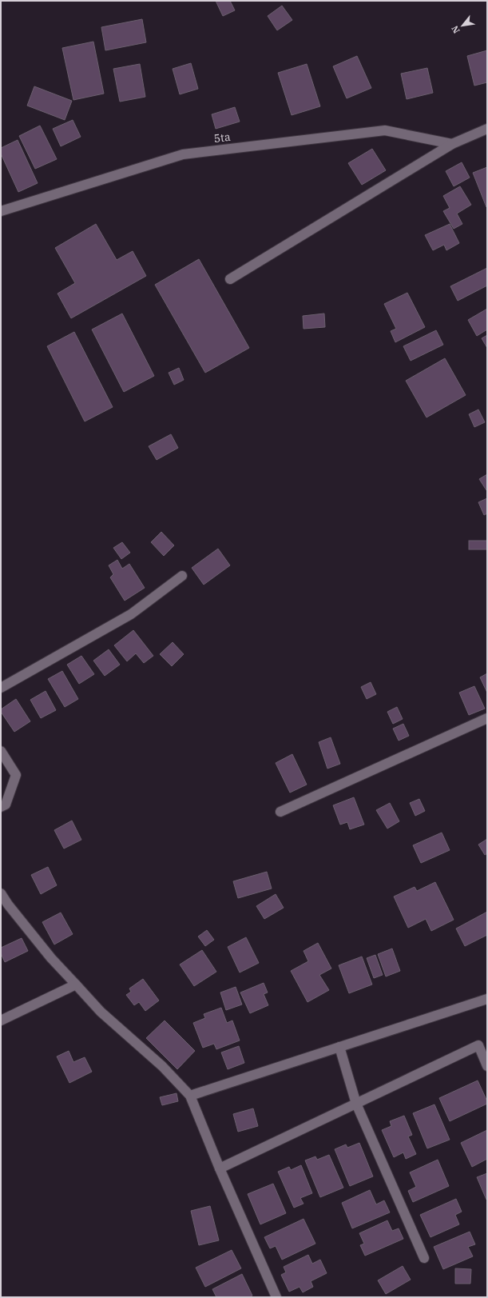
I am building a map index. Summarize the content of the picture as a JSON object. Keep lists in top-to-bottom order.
{
  "streets": {
    "street": ["5ta"]
  },
  "north": "bottom left"
}
